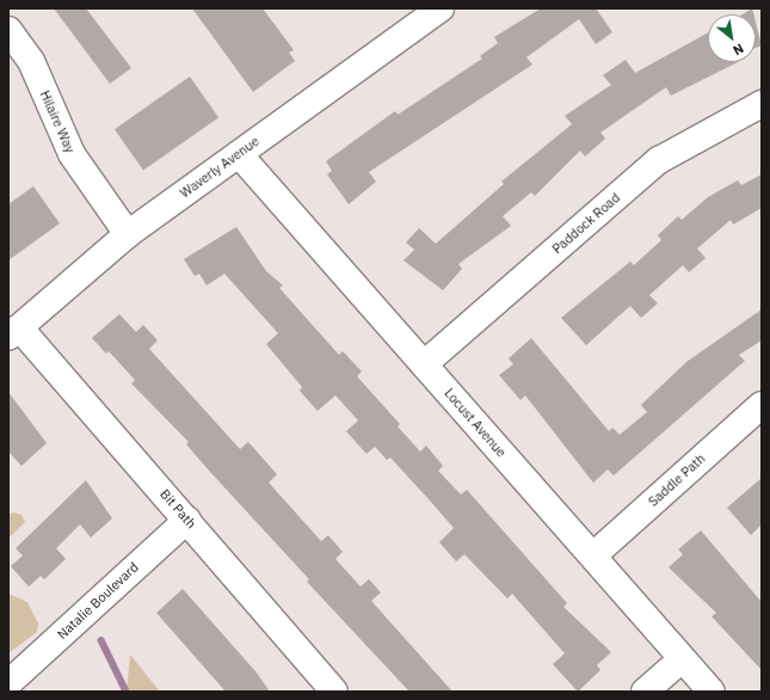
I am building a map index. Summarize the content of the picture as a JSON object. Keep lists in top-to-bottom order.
{
  "streets": {
    "street": [
      "Hilaire Way",
      "Waverly Avenue",
      "Paddock Road",
      "Locust Avenue",
      "Saddle Path",
      "Bit Path",
      "Natalie Boulevard"
    ]
  },
  "crossings": [
    ["Hilaire Way", "Waverly Avenue"],
    ["Waverly Avenue", "Locust Avenue"],
    ["Waverly Avenue", "Bit Path"],
    ["Paddock Road", "Locust Avenue"],
    ["Locust Avenue", "Saddle Path"],
    ["Bit Path", "Natalie Boulevard"]
  ],
  "north": "bottom right"
}
